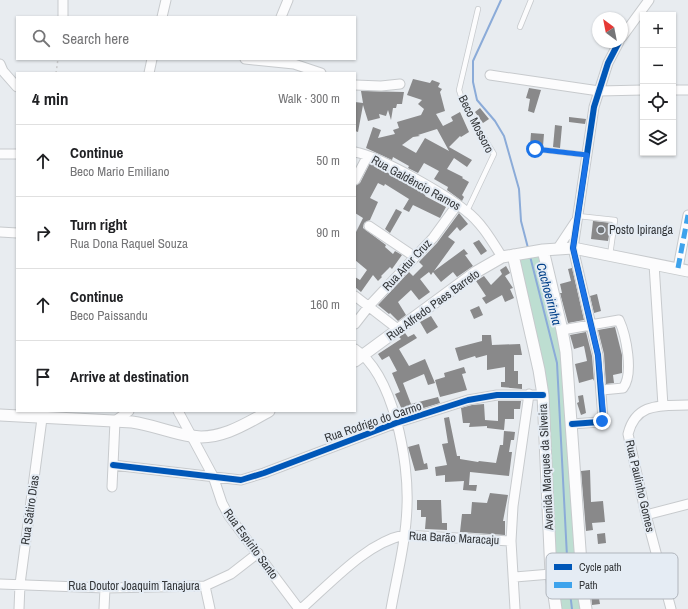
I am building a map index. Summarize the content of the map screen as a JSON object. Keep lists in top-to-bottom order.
{
  "streets": {
    "street": [
      "Rua Galdêncio Ramos",
      "Rua Artur Cruz",
      "Rua Alfredo Paes Barreto",
      "Rua Rodrigo do Carmo",
      "Avenida Marques da Silveira",
      "Rua Paulinho Gomes",
      "Rua Sátiro Dias",
      "Rua Barão Maracaju",
      "Rua Espírito Santo",
      "Rua Doutor Joaquim Tanajura"
    ],
    "lane": ["Beco Mossoro"]
  },
  "crossings": [
    ["Beco Mossoro", "Rua Galdêncio Ramos"],
    ["Rua Galdêncio Ramos", "Rua Artur Cruz"],
    ["Rua Galdêncio Ramos", "Rua Alfredo Paes Barreto"],
    ["Rua Galdêncio Ramos", "Avenida Marques da Silveira"],
    ["Rua Alfredo Paes Barreto", "Avenida Marques da Silveira"],
    ["Rua Rodrigo do Carmo", "Avenida Marques da Silveira"],
    ["Rua Rodrigo do Carmo", "Rua Espírito Santo"],
    ["Rua Sátiro Dias", "Rua Doutor Joaquim Tanajura"],
    ["Rua Barão Maracaju", "Rua Espírito Santo"],
    ["Rua Espírito Santo", "Rua Doutor Joaquim Tanajura"]
  ],
  "water": ["Cachoeirinha"],
  "places": ["Posto Ipiranga"],
  "legend": ["Cycle path", "Path"],
  "north": "top left",
  "page": {
    "map_buttons": ["+", "−"],
    "search": "Search here",
    "heading": ["4 min", "Walk · 300 m"],
    "list": [
      ["Continue", "Beco Mario Emiliano", "50 m"],
      ["Turn right", "Rua Dona Raquel Souza", "90 m"],
      ["Continue", "Beco Paissandu", "160 m"],
      "Arrive at destination"
    ]
  }
}
